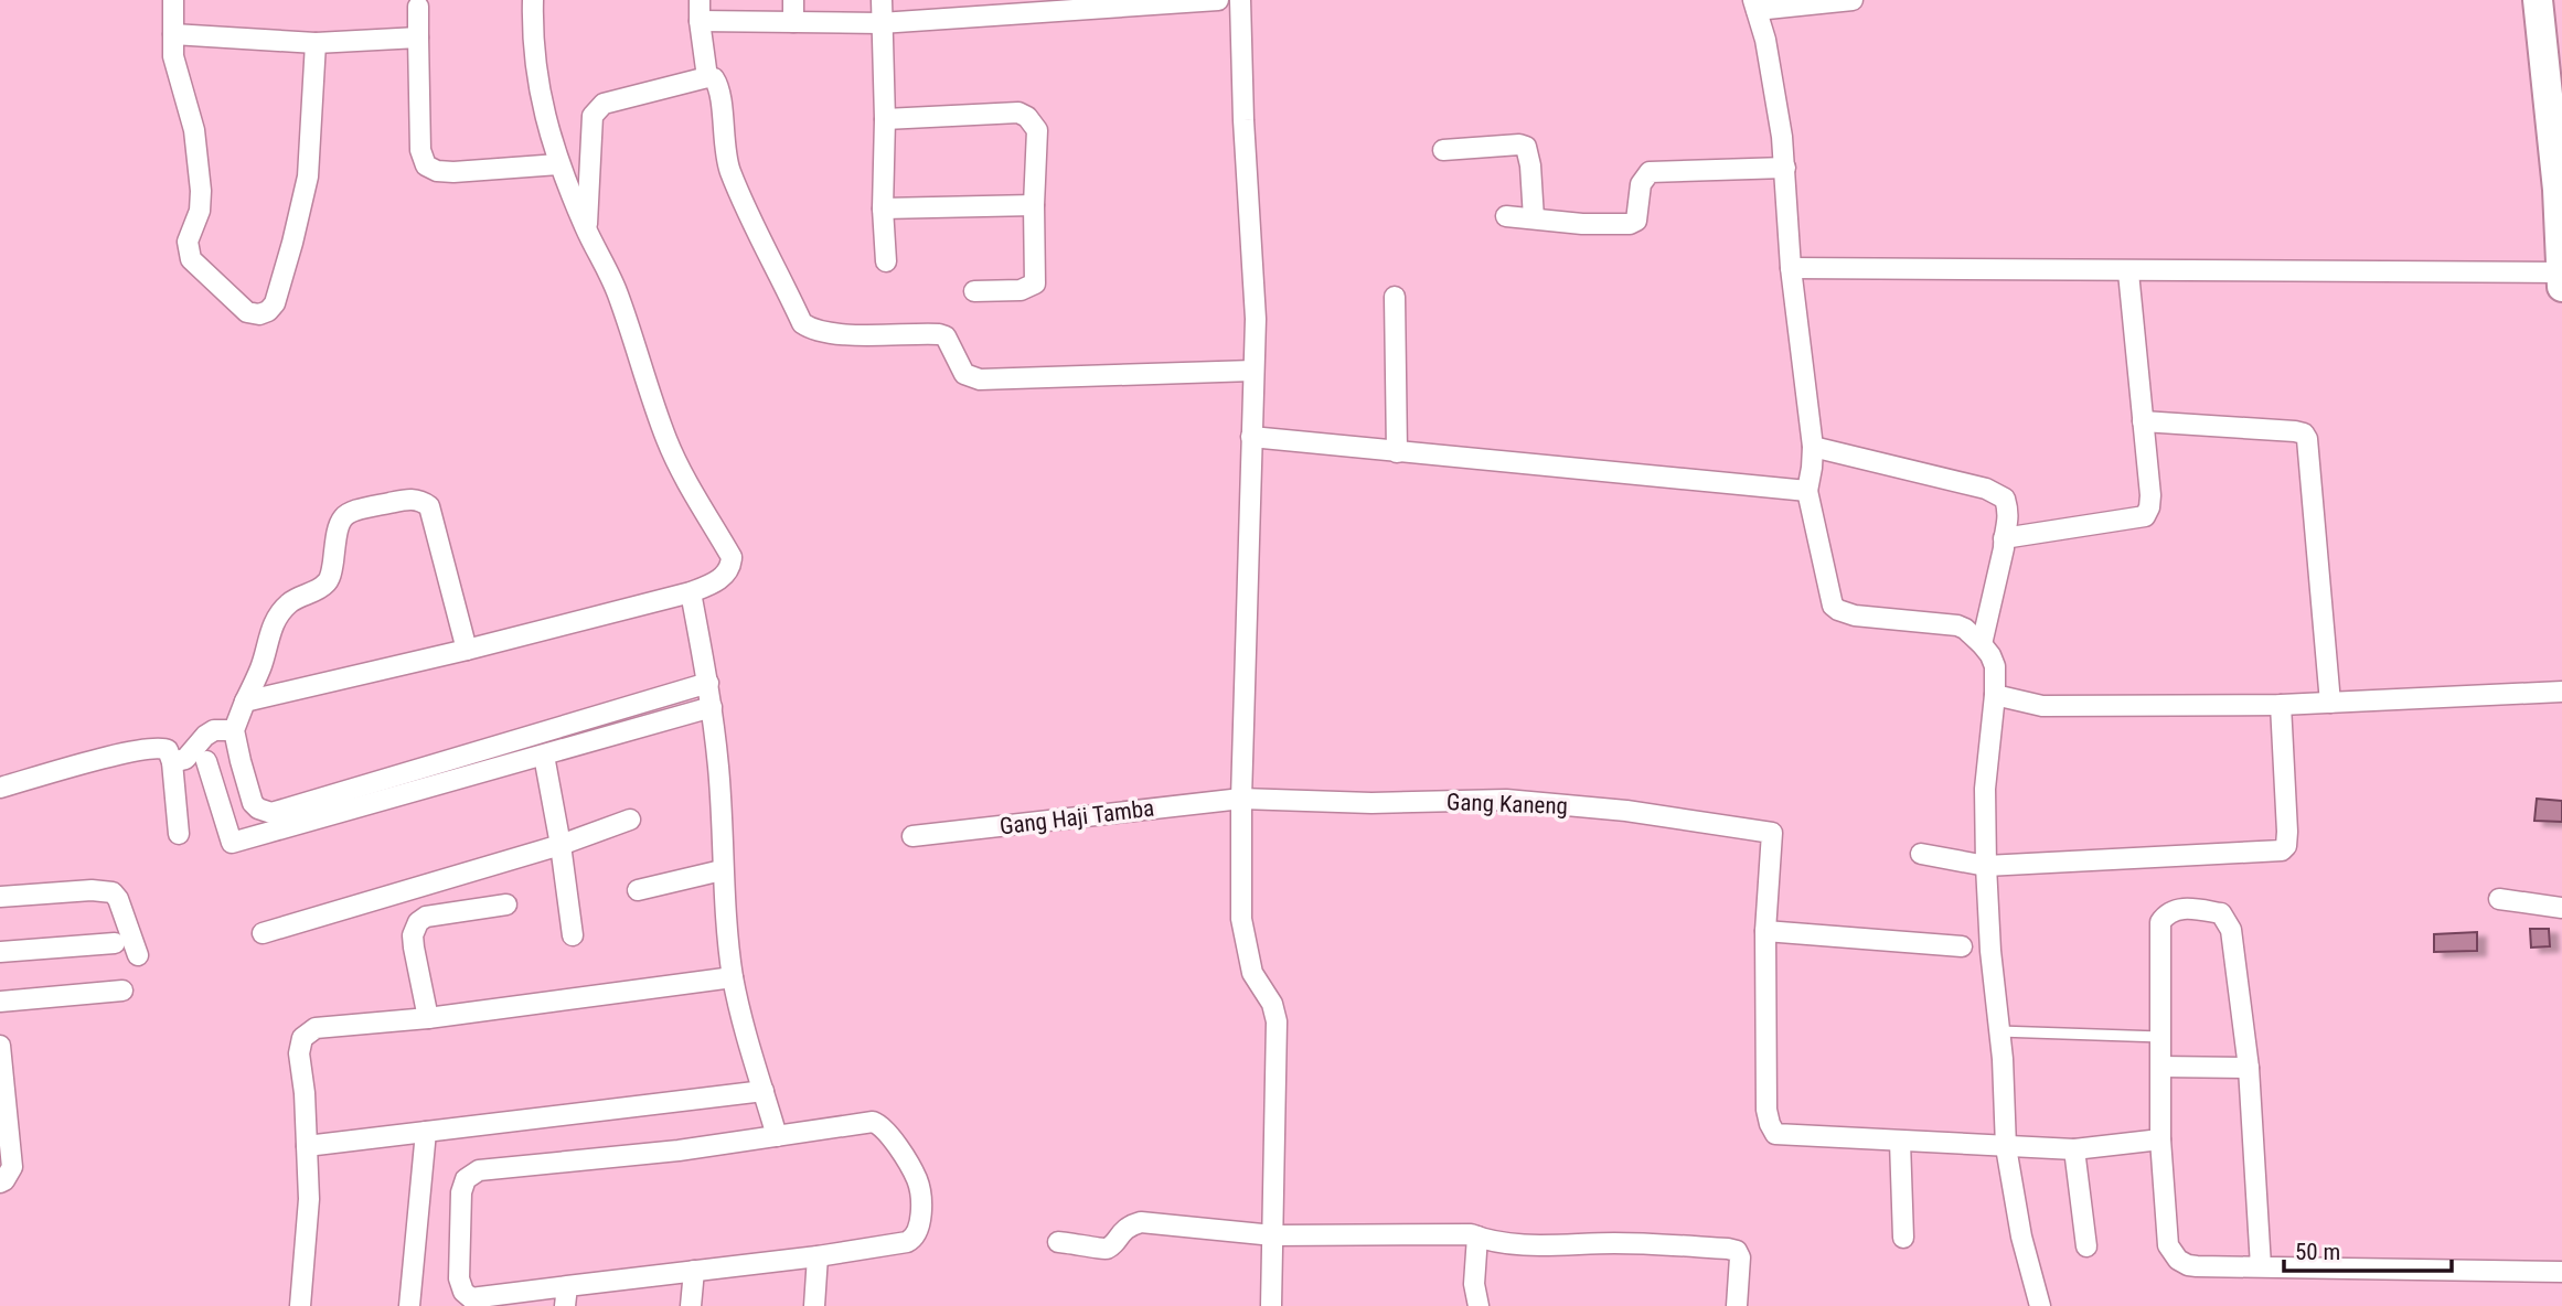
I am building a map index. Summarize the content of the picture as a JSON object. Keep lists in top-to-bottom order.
{
  "streets": {
    "street": ["Gang Kaneng", "Gang Haji Tamba"]
  },
  "crossings": [
    ["Gang Kaneng", "Gang Haji Tamba"]
  ],
  "scale_bar": "50 m"
}
